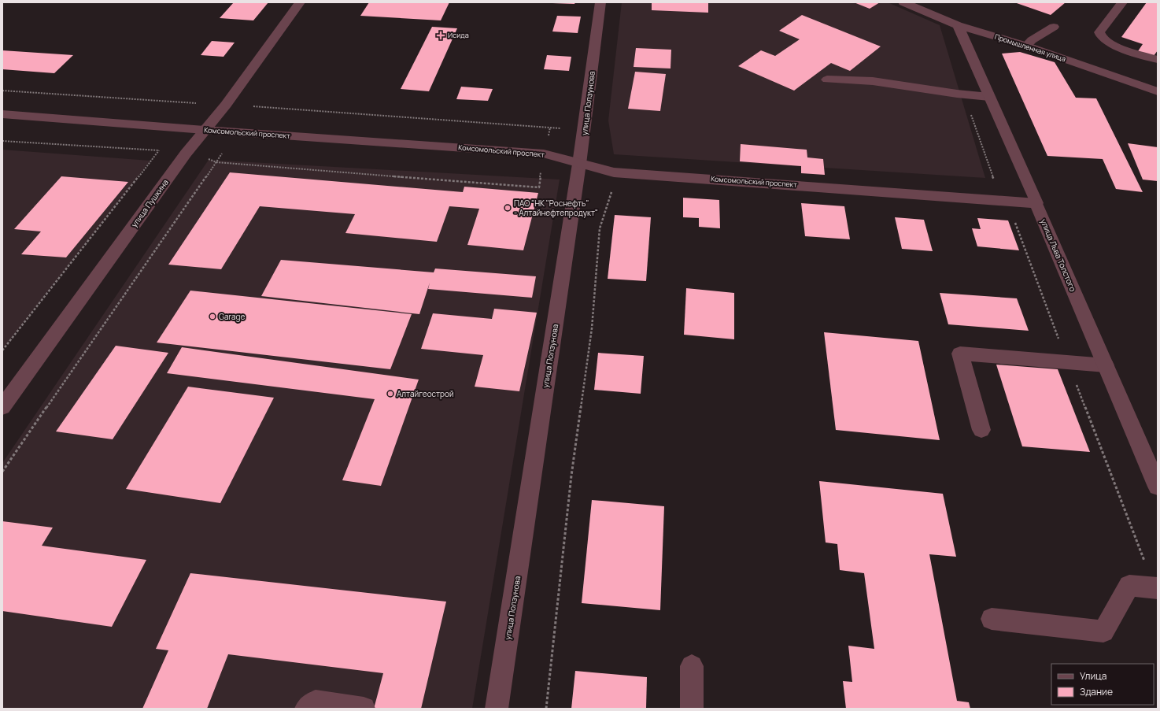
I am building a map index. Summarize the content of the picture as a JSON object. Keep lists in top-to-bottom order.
{
  "streets": {
    "street": [
      "Промышленная улица",
      "улица Ползунова",
      "Комсомольский проспект",
      "улица Пушкина",
      "улица Льва Толстого"
    ]
  },
  "crossings": [
    ["Промышленная улица", "улица Льва Толстого"],
    ["улица Ползунова", "Комсомольский проспект"],
    ["Комсомольский проспект", "улица Пушкина"],
    ["Комсомольский проспект", "улица Льва Толстого"]
  ],
  "places": {
    "health": ["Исида"],
    "other": ["ПАО \"НК \"Роснефть\" - Алтайнефтепродукт\"", "Garage", "Алтайгеострой"]
  },
  "legend": ["Улица", "Здание"]
}
